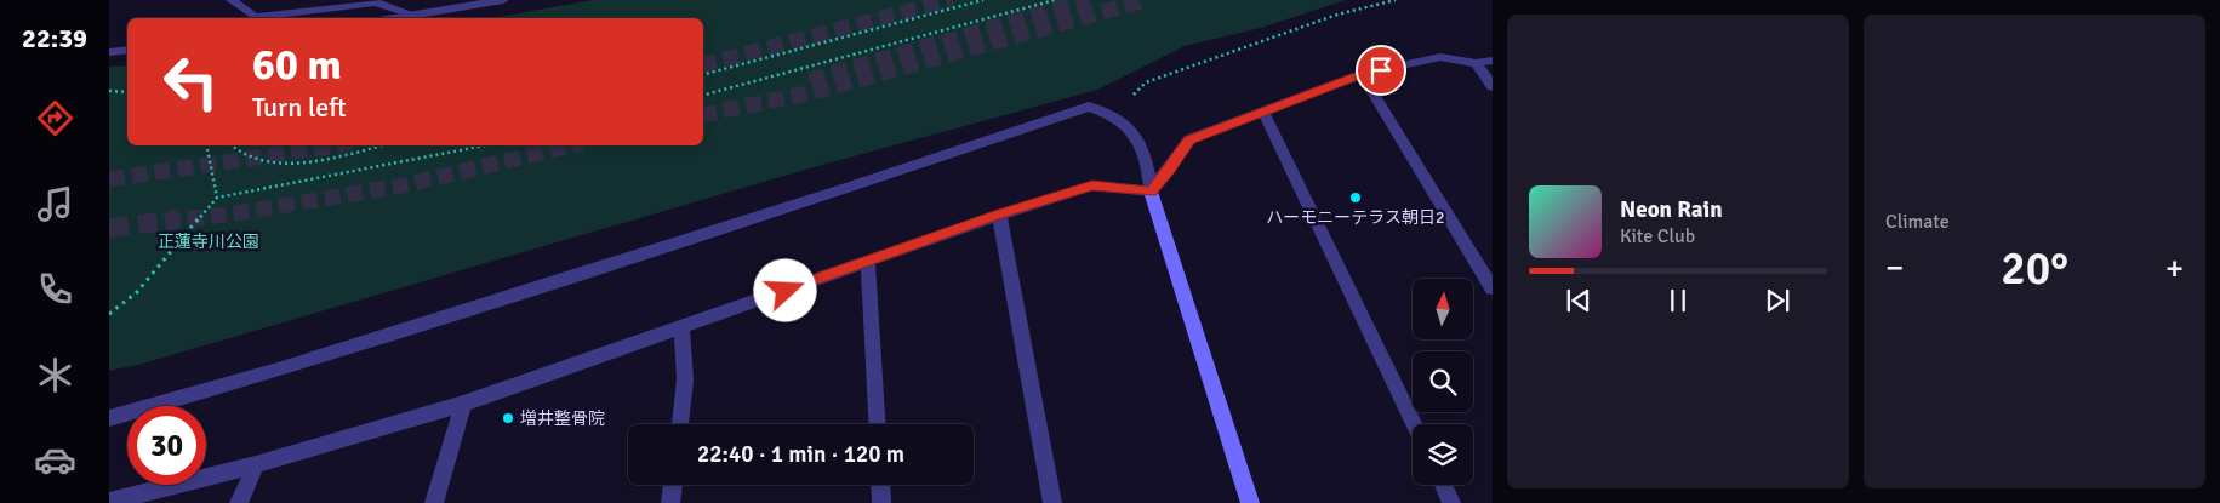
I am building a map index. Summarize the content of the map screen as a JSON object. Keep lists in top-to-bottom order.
{
  "parks": ["正蓮寺川公園"],
  "places": ["ハーモニーテラス朝日2", "増井整骨院"],
  "north": "top",
  "page": {
    "tabs": "22:39",
    "tile": "Climate",
    "turn": ["60 m", "Turn left"],
    "song": ["Neon Rain", "Kite Club"],
    "heat": ["−", "20°", "+"],
    "limit": "30",
    "trip": "22:40 · 1 min · 120 m"
  }
}
